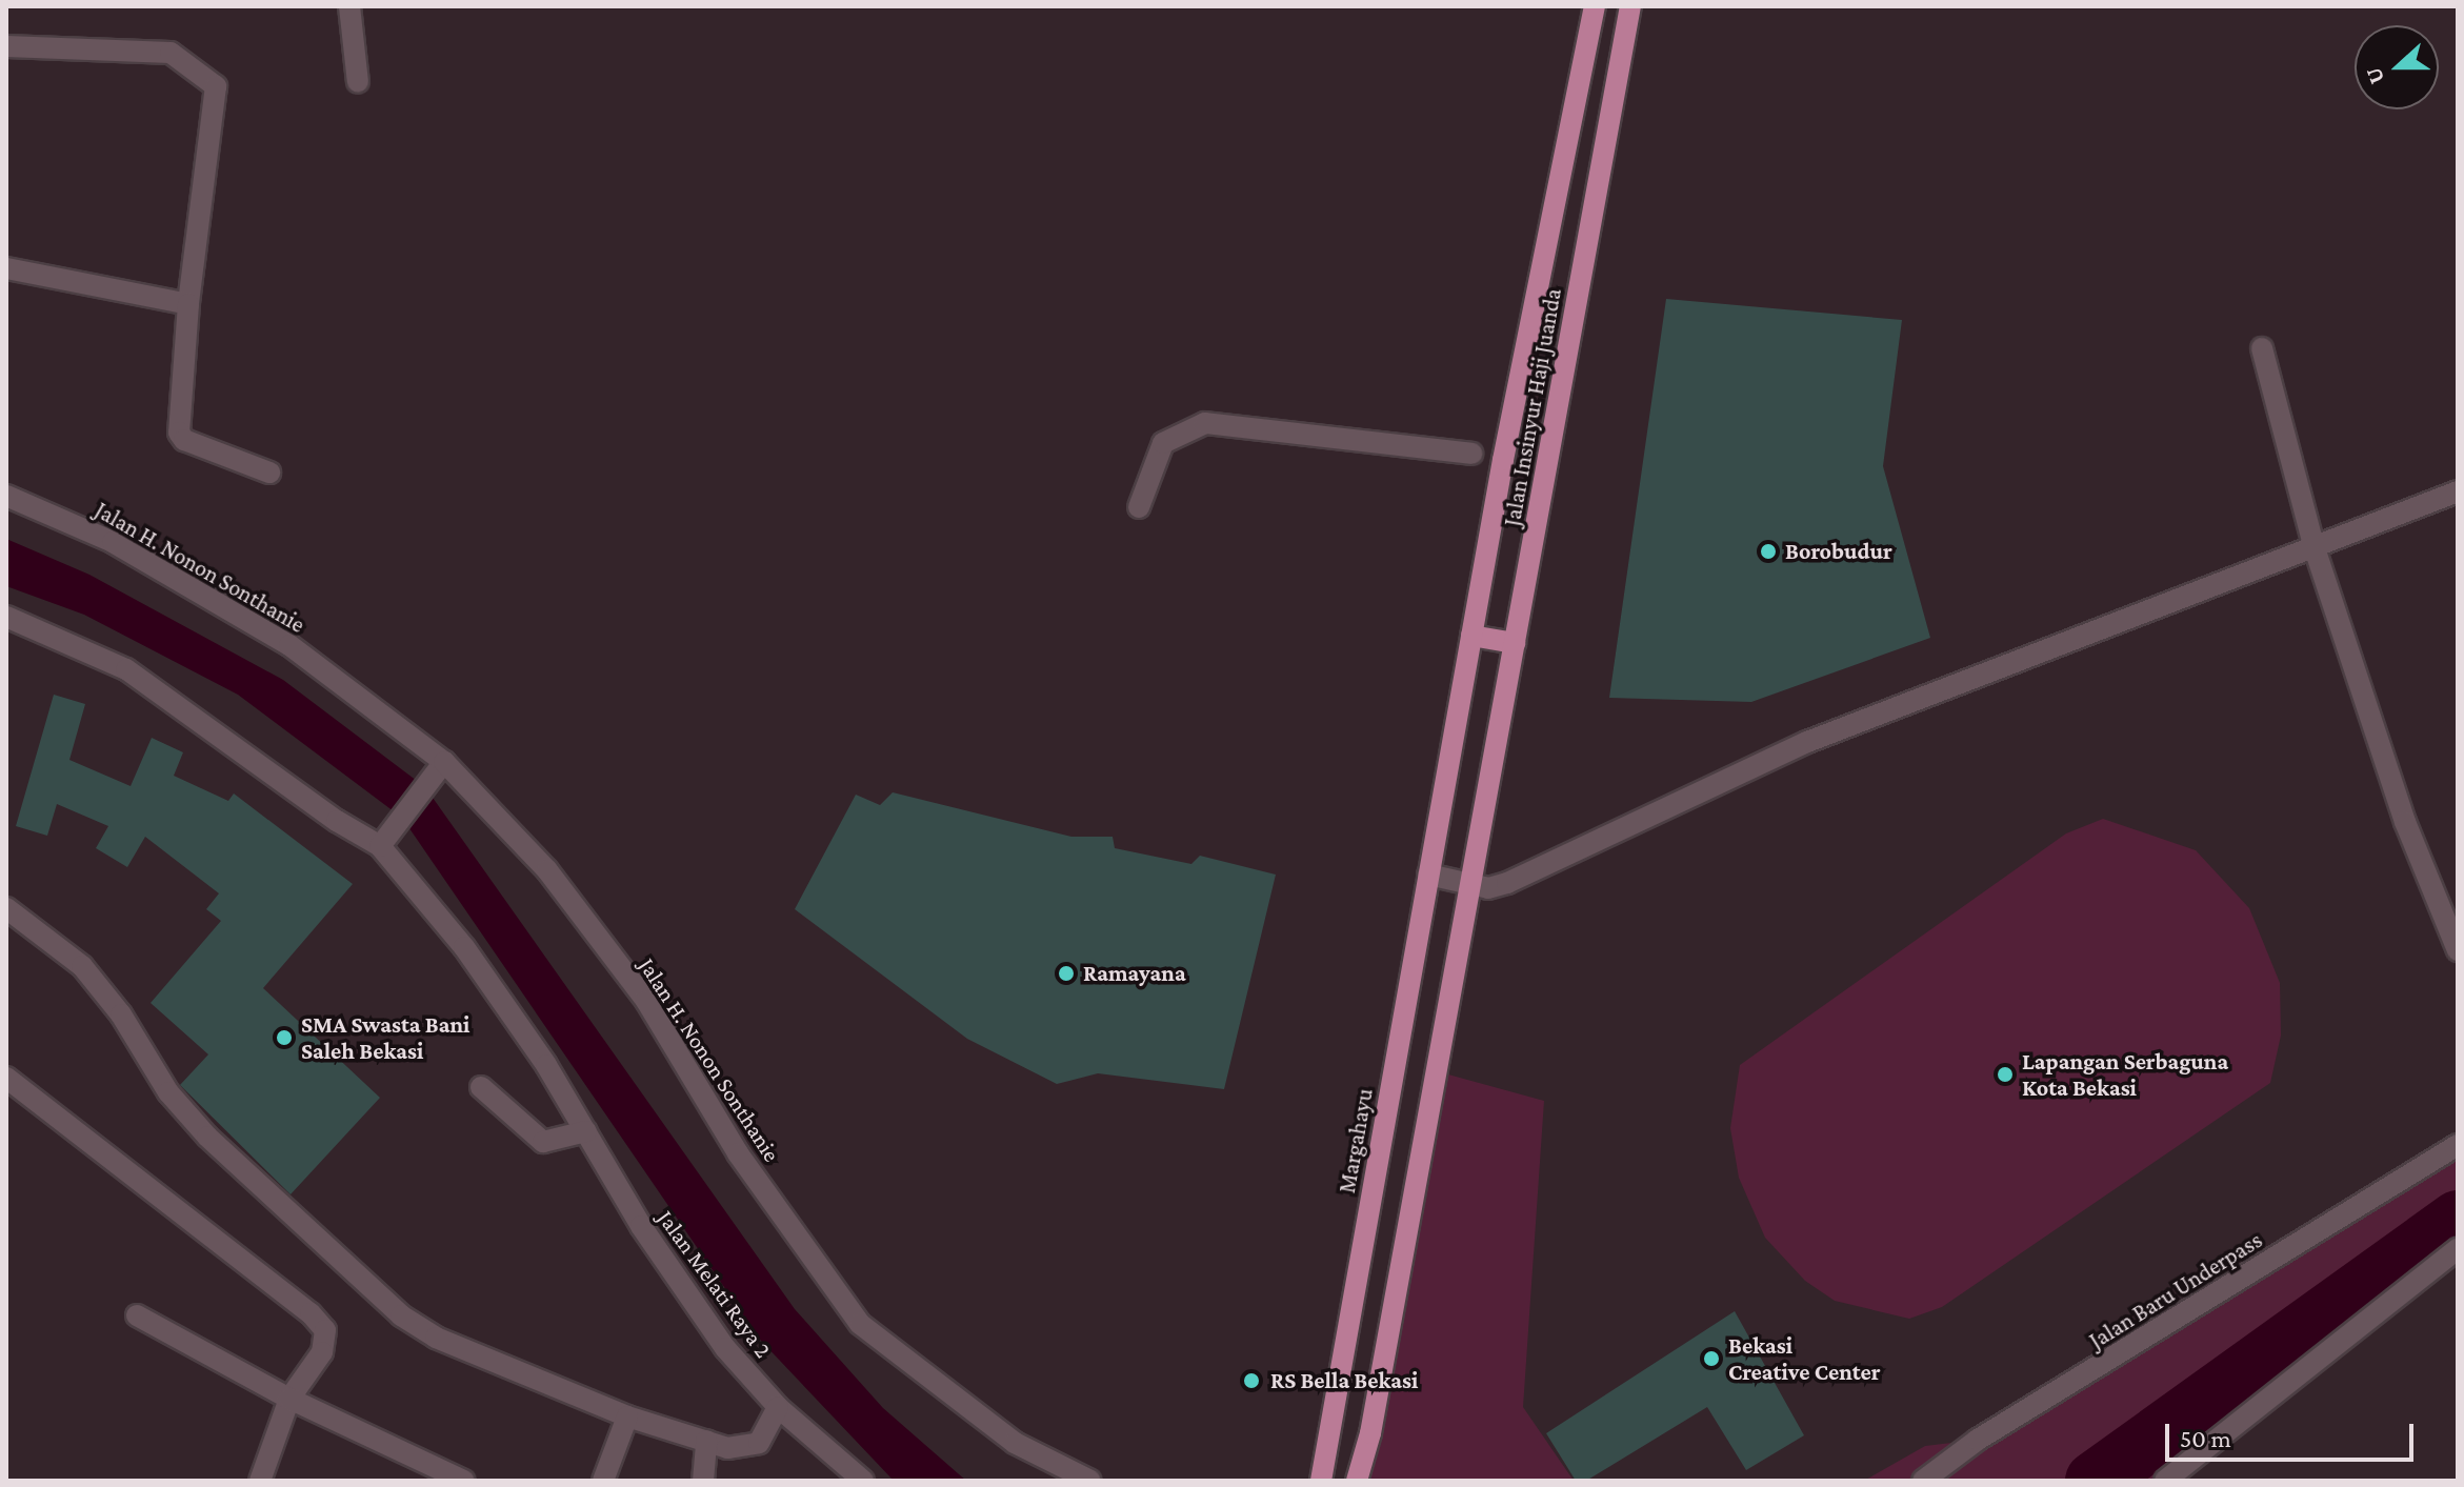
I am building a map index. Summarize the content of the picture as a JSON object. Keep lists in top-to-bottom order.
{
  "streets": {
    "main road": ["Jalan Insinyur Haji Juanda", "Margahayu"],
    "street": ["Jalan H. Nonon Sonthanie", "Jalan Melati Raya 2", "Jalan Baru Underpass"]
  },
  "crossings": [
    ["Jalan Insinyur Haji Juanda", "Margahayu"]
  ],
  "places": [
    "Borobudur",
    "Ramayana",
    "SMA Swasta Bani Saleh Bekasi",
    "Lapangan Serbaguna Kota Bekasi",
    "Bekasi Creative Center",
    "RS Bella Bekasi"
  ],
  "scale_bar": "50 m",
  "north": "left"
}
